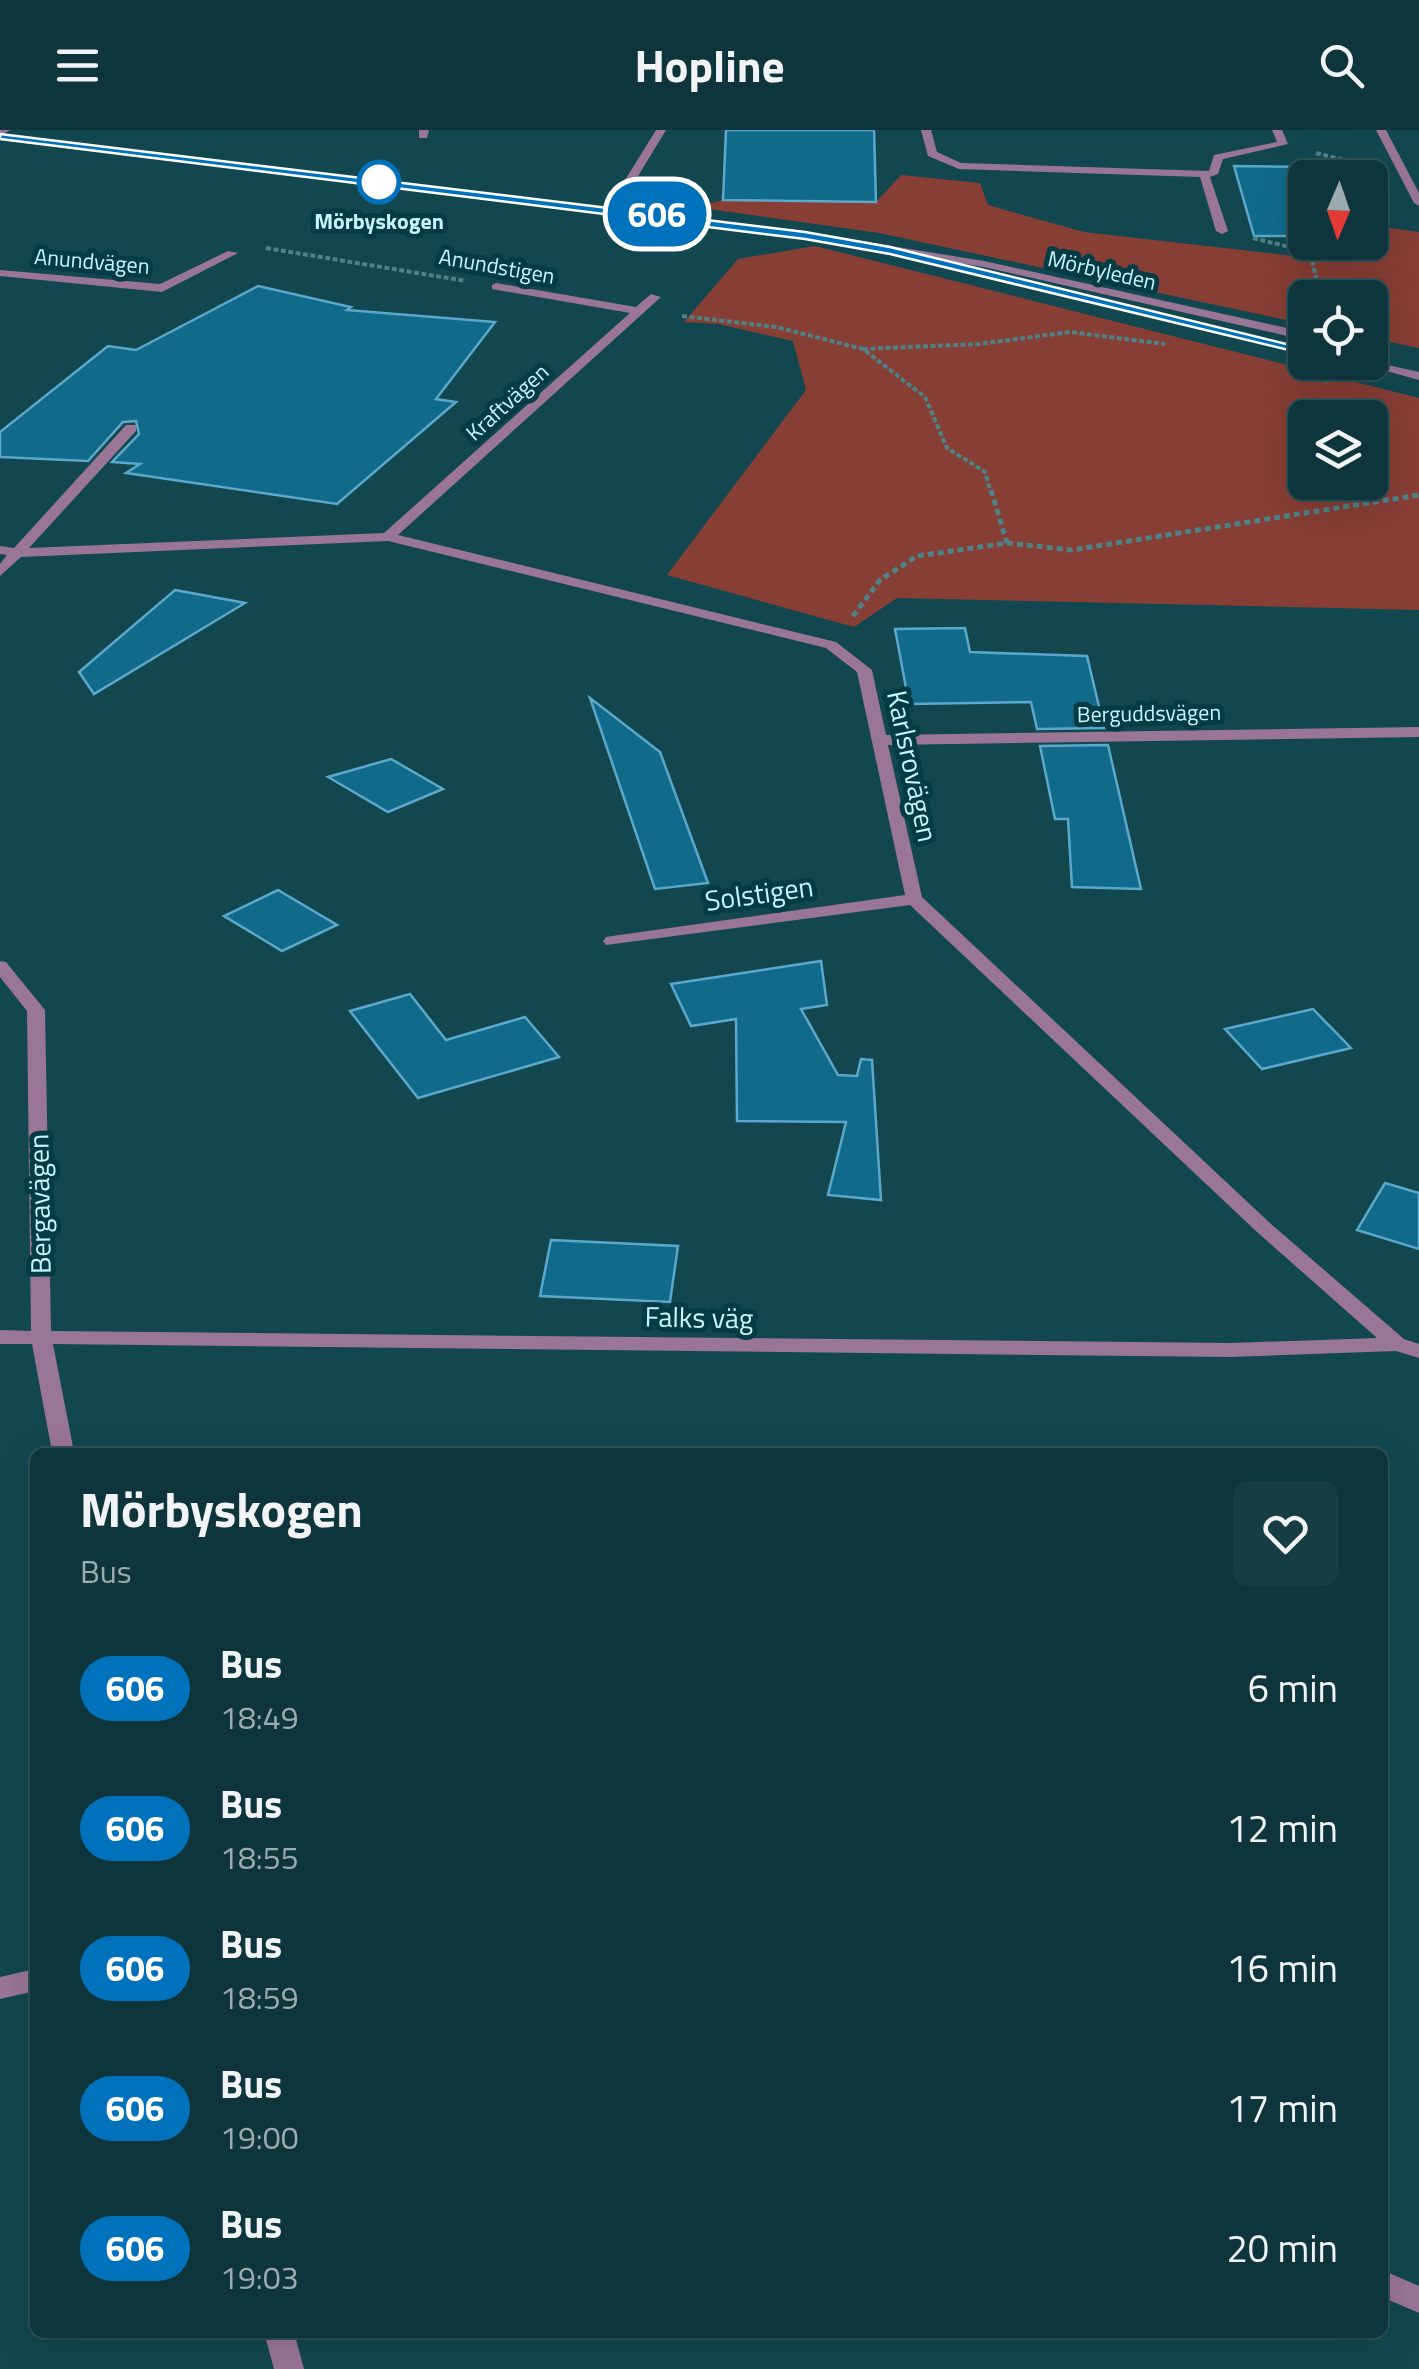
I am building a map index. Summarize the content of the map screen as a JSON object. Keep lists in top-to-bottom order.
{
  "streets": {
    "street": [
      "Anundvägen",
      "Anundstigen",
      "Mörbyleden",
      "Kraftvägen",
      "Berguddsvägen",
      "Karlsrovägen",
      "Solstigen",
      "Bergavägen",
      "Falks väg"
    ]
  },
  "crossings": [
    ["Anundvägen", "Anundstigen"],
    ["Anundstigen", "Kraftvägen"],
    ["Berguddsvägen", "Karlsrovägen"],
    ["Karlsrovägen", "Solstigen"],
    ["Bergavägen", "Falks väg"]
  ],
  "places": ["Mörbyskogen"],
  "lines": ["bus line 606"],
  "north": "bottom",
  "page": {
    "header": "Hopline",
    "on_map": "606",
    "heading": ["Mörbyskogen", "Bus"],
    "list": [
      {
        "mark": "606",
        "name": "Bus",
        "note": "18:49",
        "value": "6 min"
      },
      {
        "mark": "606",
        "name": "Bus",
        "note": "18:55",
        "value": "12 min"
      },
      {
        "mark": "606",
        "name": "Bus",
        "note": "18:59",
        "value": "16 min"
      },
      {
        "mark": "606",
        "name": "Bus",
        "note": "19:00",
        "value": "17 min"
      },
      {
        "mark": "606",
        "name": "Bus",
        "note": "19:03",
        "value": "20 min"
      }
    ]
  }
}
